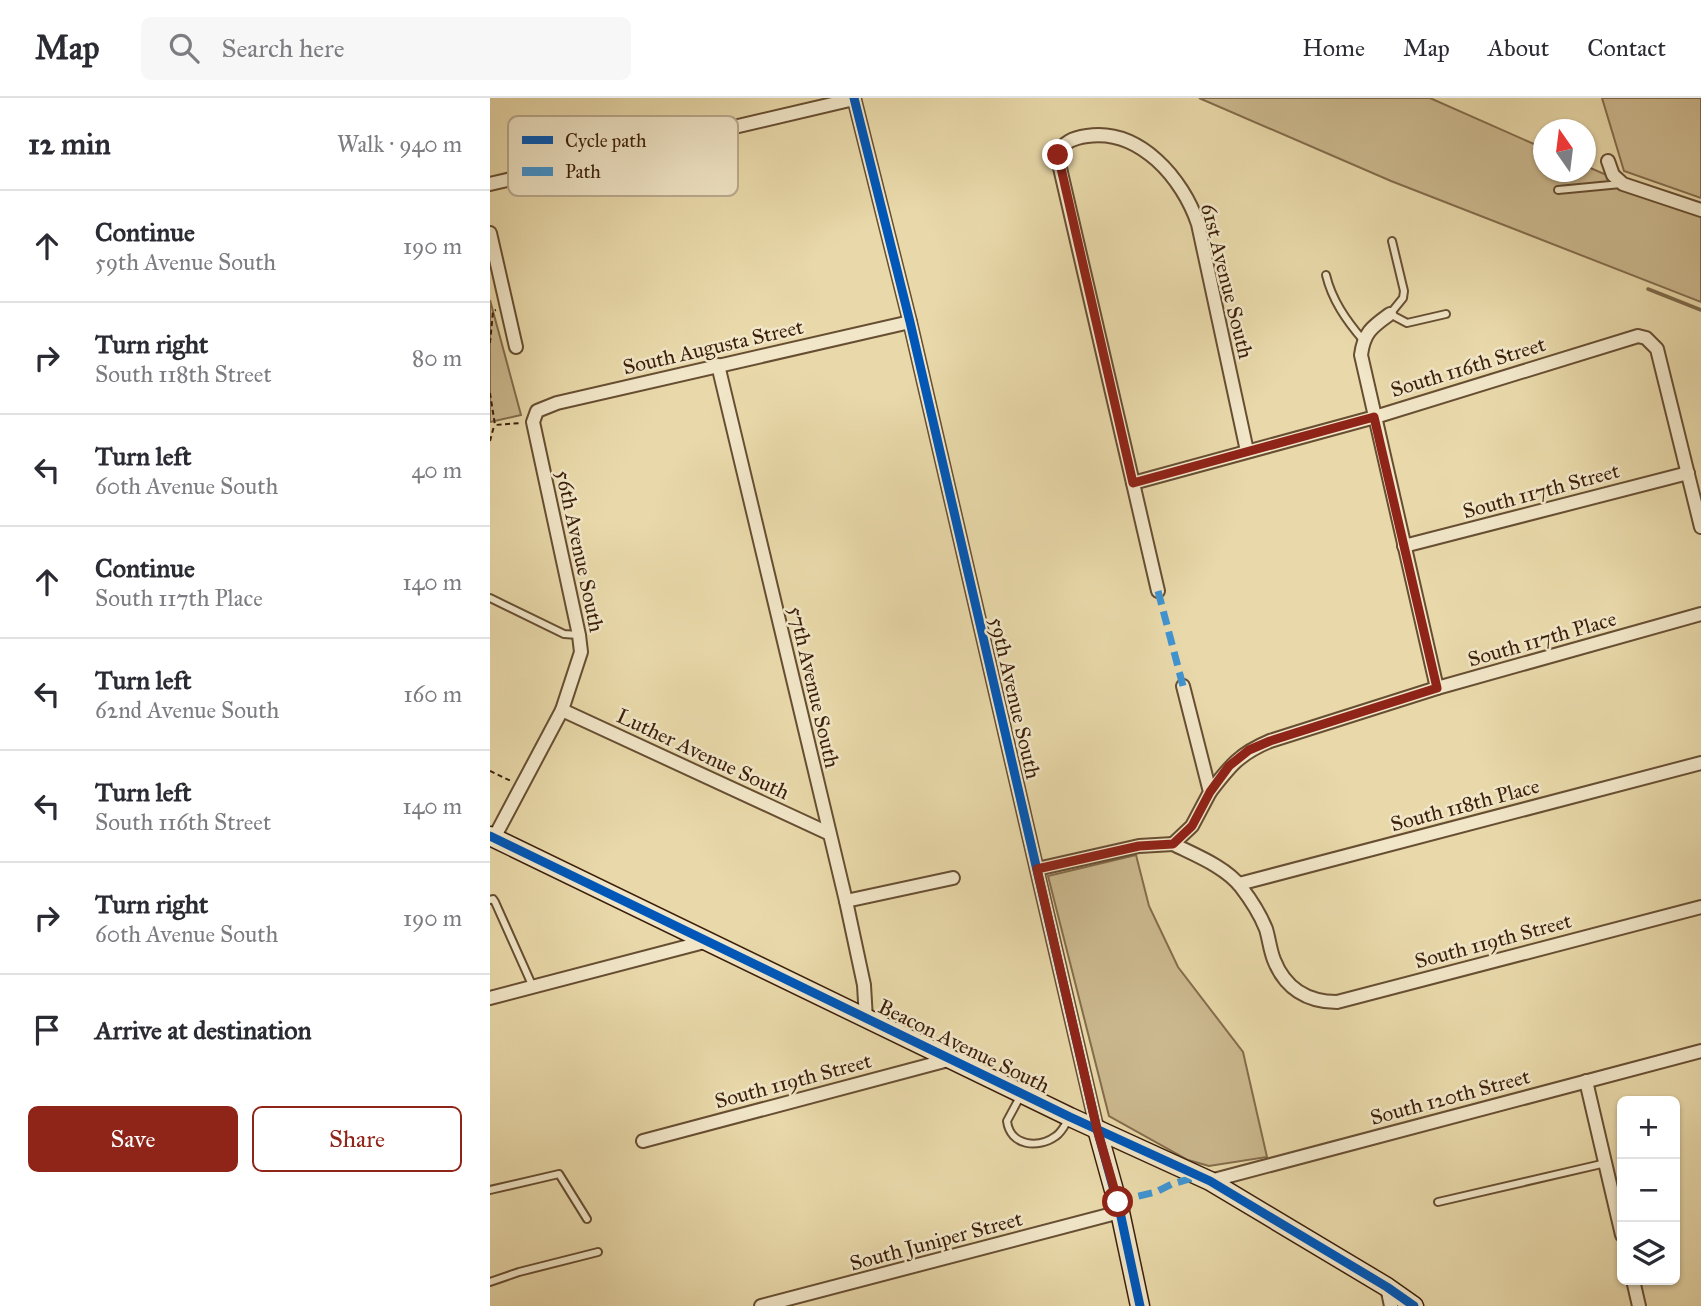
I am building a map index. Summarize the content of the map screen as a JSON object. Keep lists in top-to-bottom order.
{
  "streets": {
    "street": [
      "61st Avenue South",
      "South Augusta Street",
      "South 116th Street",
      "South 117th Street",
      "56th Avenue South",
      "South 117th Place",
      "57th Avenue South",
      "59th Avenue South",
      "Luther Avenue South",
      "South 118th Place",
      "South 119th Street",
      "Beacon Avenue South",
      "South 120th Street",
      "South Juniper Street"
    ]
  },
  "crossings": [
    ["61st Avenue South", "South 116th Street"],
    ["South Augusta Street", "56th Avenue South"],
    ["South Augusta Street", "57th Avenue South"],
    ["South Augusta Street", "59th Avenue South"],
    ["South 116th Street", "South 117th Street"],
    ["56th Avenue South", "Luther Avenue South"],
    ["56th Avenue South", "Beacon Avenue South"],
    ["57th Avenue South", "Luther Avenue South"],
    ["57th Avenue South", "Beacon Avenue South"],
    ["59th Avenue South", "Beacon Avenue South"],
    ["59th Avenue South", "South Juniper Street"],
    ["South 118th Place", "South 119th Street"],
    ["South 119th Street", "Beacon Avenue South"],
    ["Beacon Avenue South", "South 120th Street"]
  ],
  "legend": ["Cycle path", "Path"],
  "north": "top",
  "page": {
    "header": "Map",
    "search": "Search here",
    "nav": [
      "Home",
      "Map",
      "About",
      "Contact"
    ],
    "heading": ["12 min", "Walk · 940 m"],
    "list": [
      ["Continue", "59th Avenue South", "190 m"],
      ["Turn right", "South 118th Street", "80 m"],
      ["Turn left", "60th Avenue South", "40 m"],
      ["Continue", "South 117th Place", "140 m"],
      ["Turn left", "62nd Avenue South", "160 m"],
      ["Turn left", "South 116th Street", "140 m"],
      ["Turn right", "60th Avenue South", "190 m"],
      "Arrive at destination"
    ],
    "buttons": ["Save", "Share"],
    "map_buttons": ["+", "−"]
  }
}
